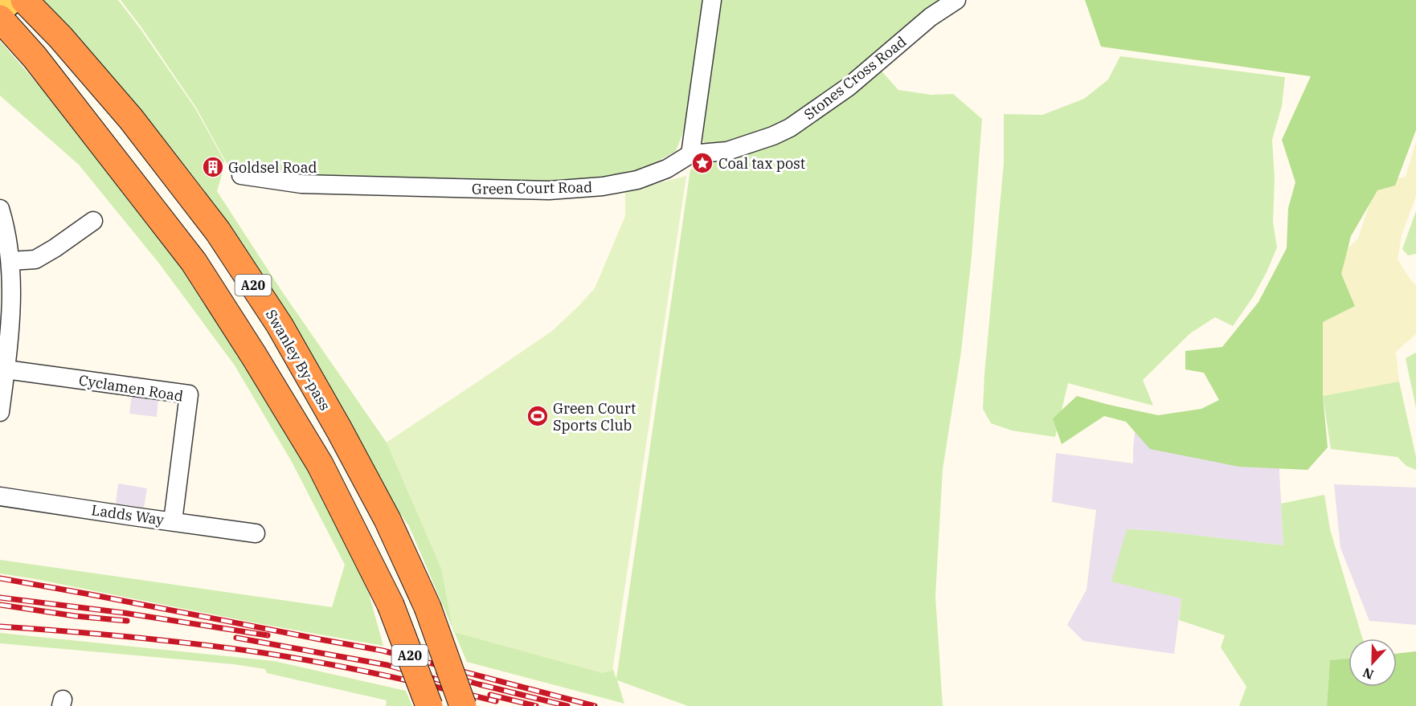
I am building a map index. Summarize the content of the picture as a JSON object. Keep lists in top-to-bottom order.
{
  "streets": {
    "highway": ["A20", "Swanley By-pass"],
    "street": [
      "Stones Cross Road",
      "Green Court Road",
      "Cyclamen Road",
      "Ladds Way"
    ]
  },
  "crossings": [
    ["Stones Cross Road", "Green Court Road"],
    ["Cyclamen Road", "Ladds Way"]
  ],
  "places": {
    "place": ["Coal tax post"],
    "building": ["Goldsel Road"],
    "sports": ["Green Court Sports Club"]
  },
  "north": "bottom"
}
